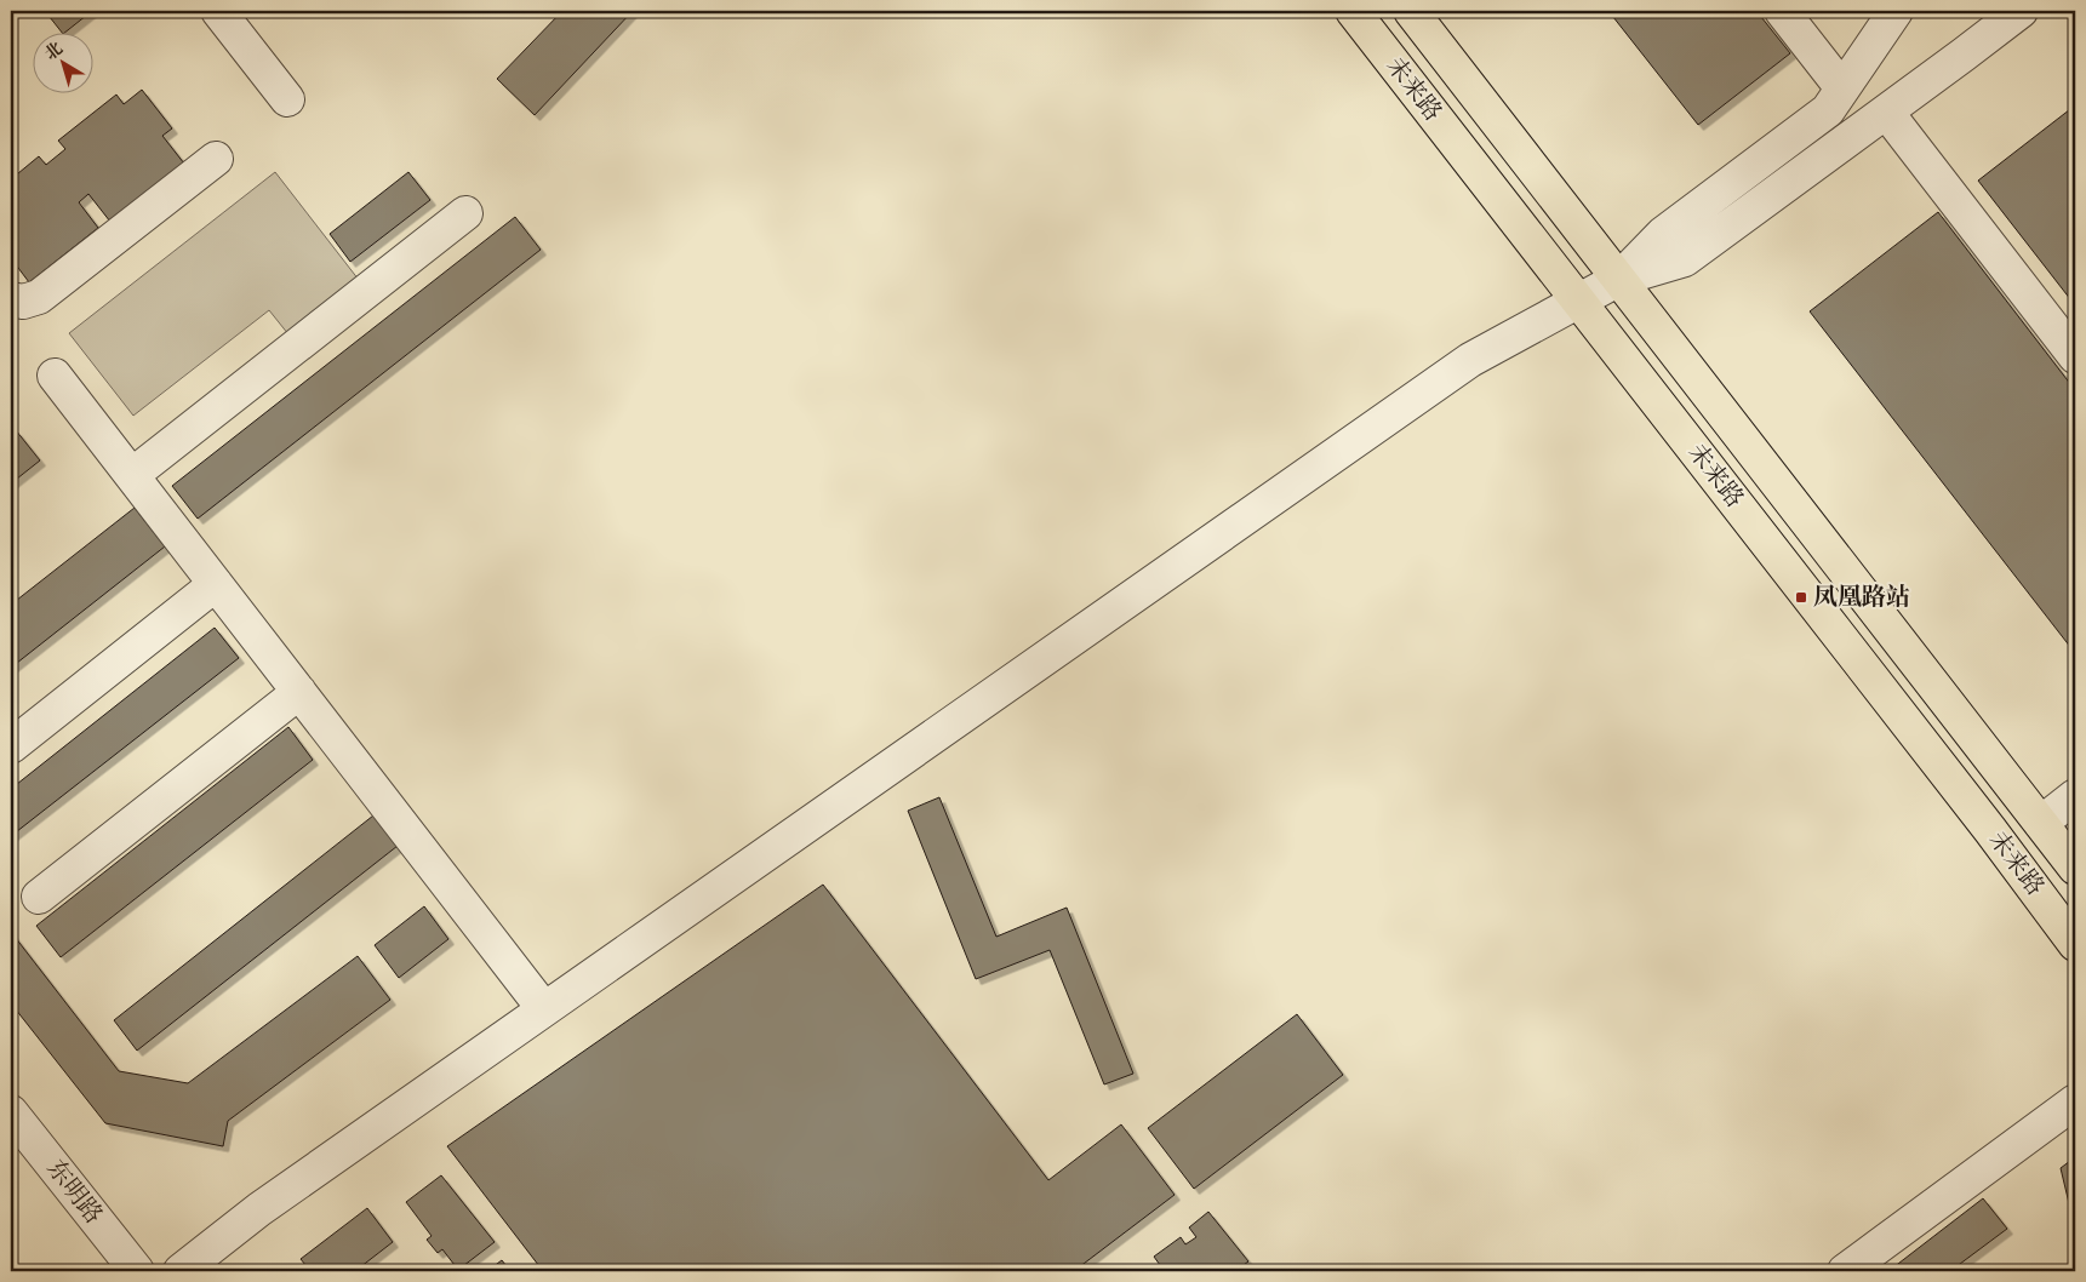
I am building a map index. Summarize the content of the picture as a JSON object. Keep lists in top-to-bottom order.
{
  "streets": {
    "main road": ["未来路"],
    "street": ["东明路"]
  },
  "places": {
    "transit": ["凤凰路站"]
  },
  "north": "top left"
}
